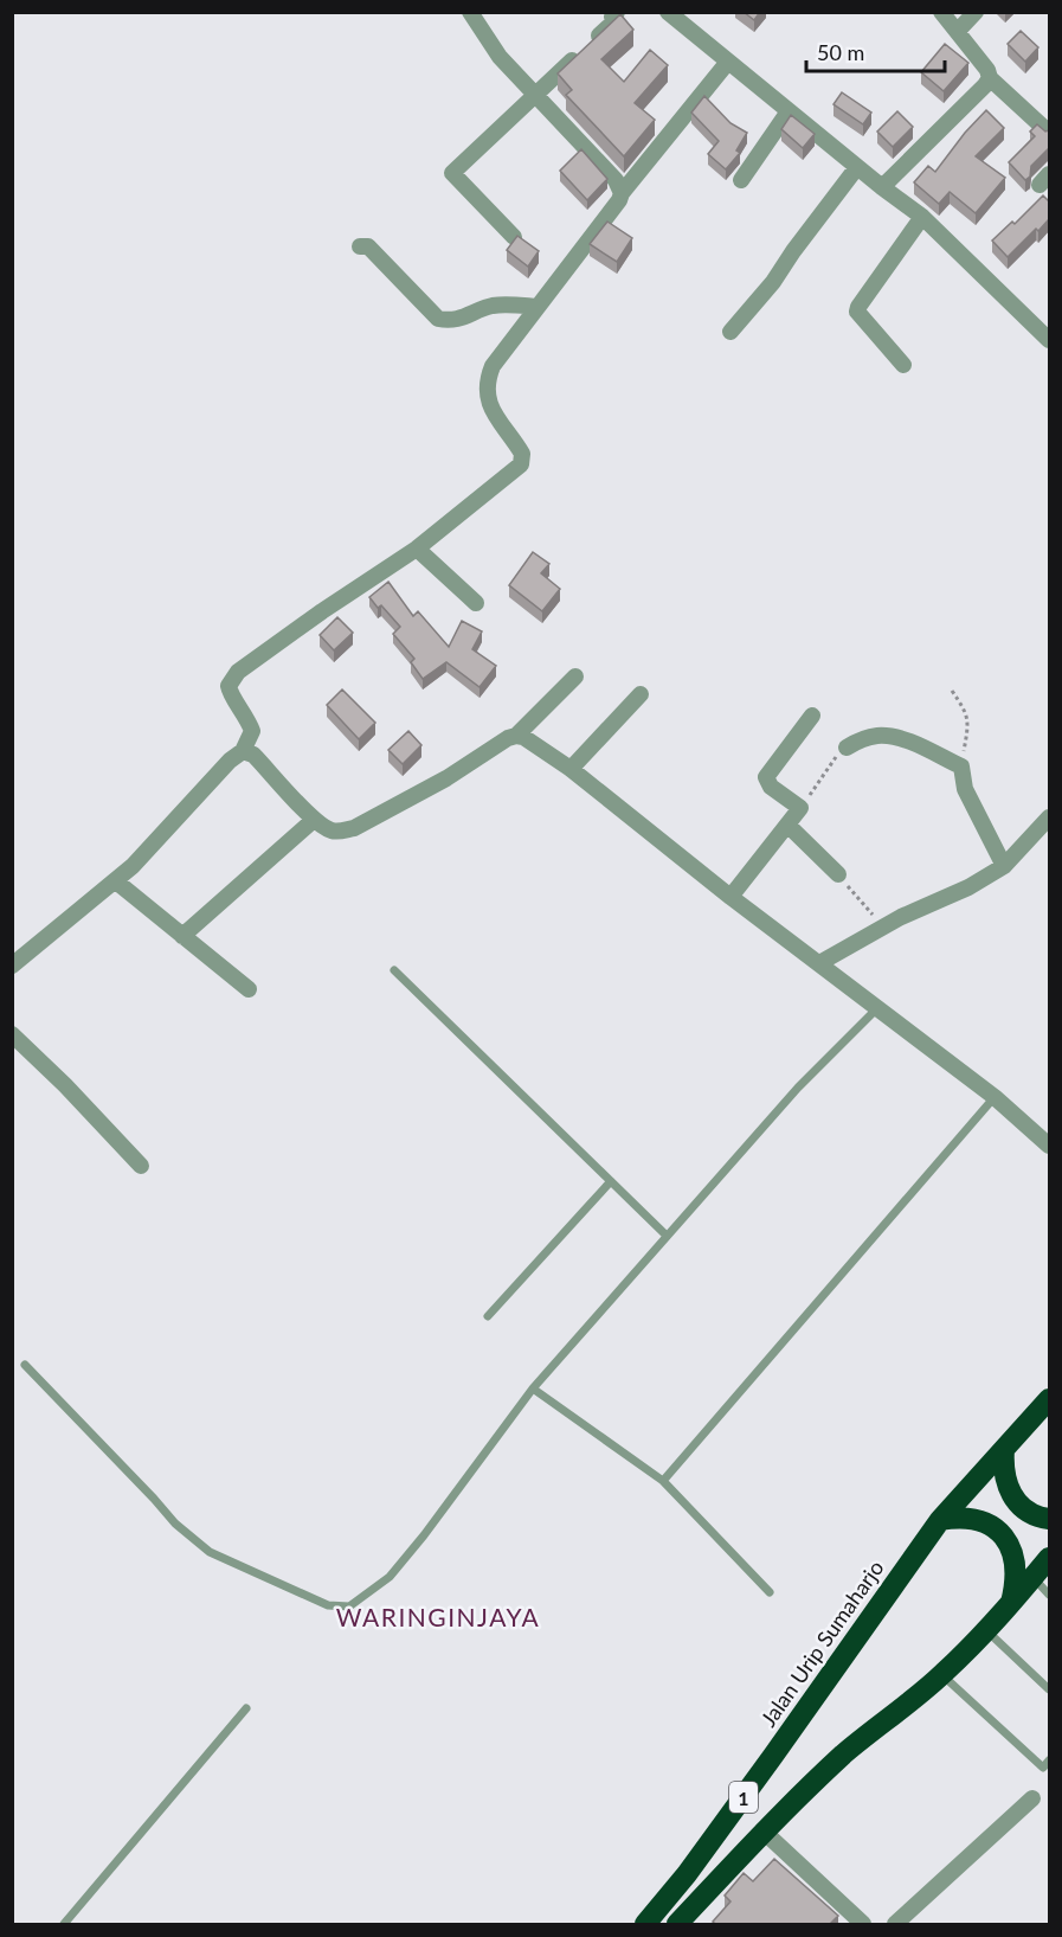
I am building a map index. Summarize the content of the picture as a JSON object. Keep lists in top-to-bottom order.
{
  "streets": {
    "highway": ["Jalan Urip Sumaharjo", "1"]
  },
  "districts": ["WARINGINJAYA"],
  "scale_bar": "50 m"
}
